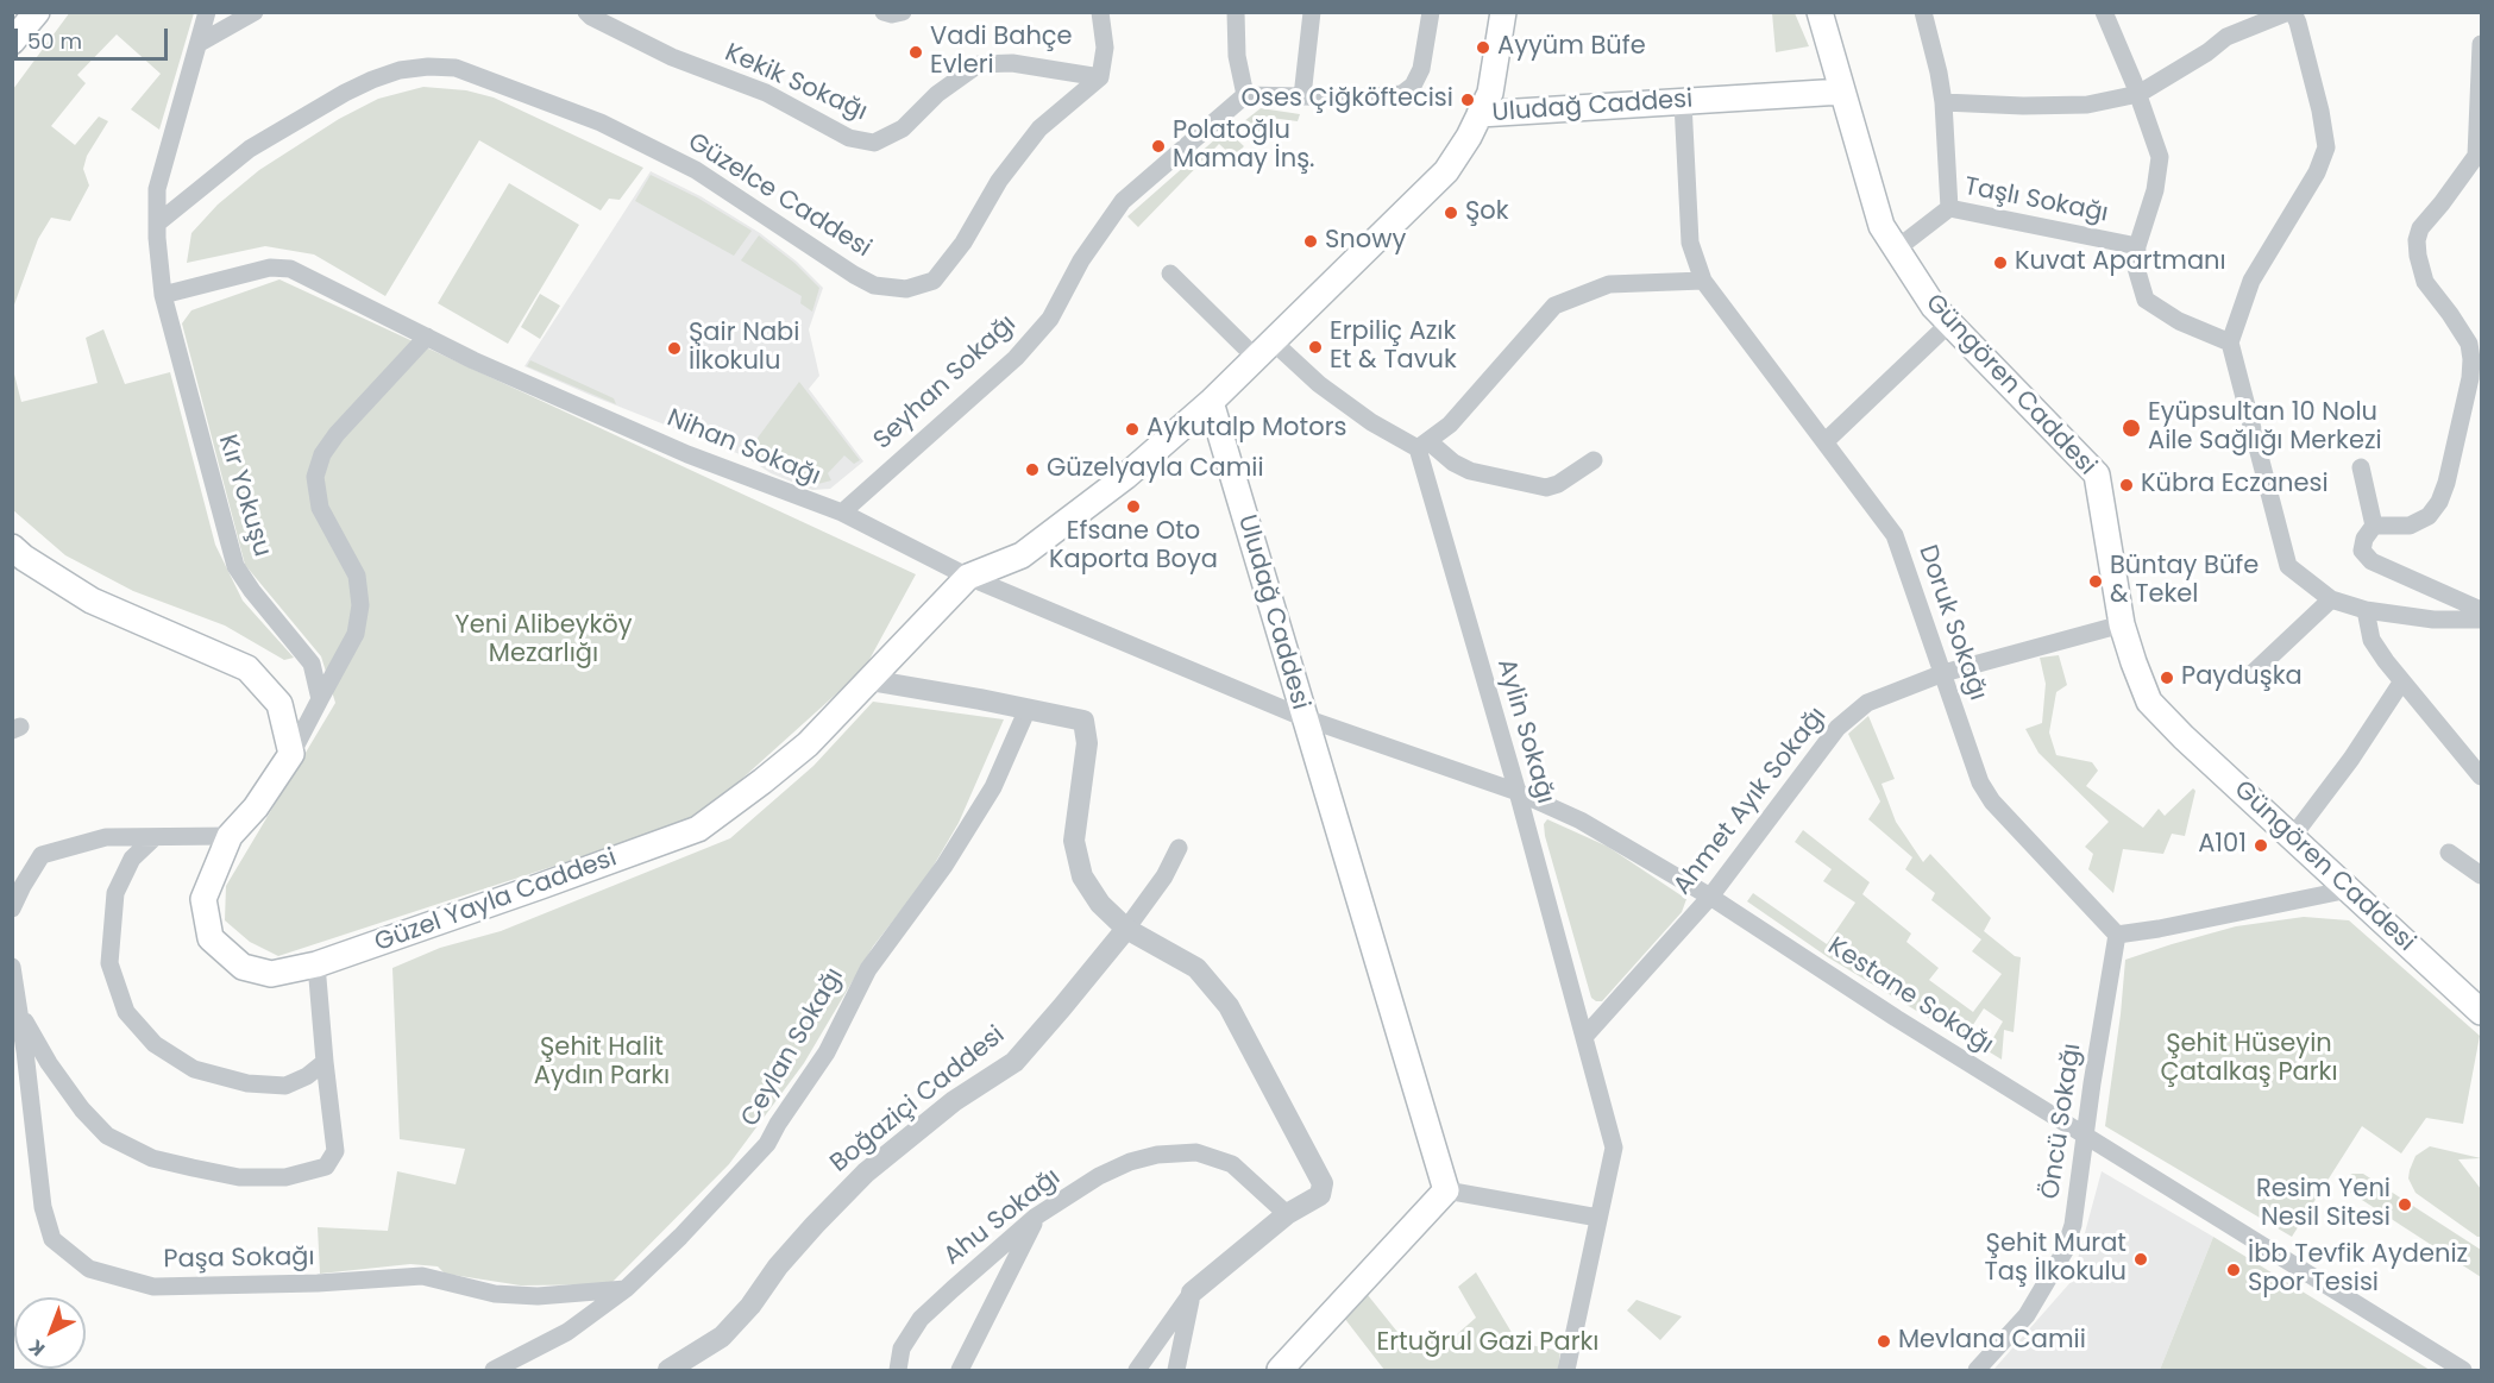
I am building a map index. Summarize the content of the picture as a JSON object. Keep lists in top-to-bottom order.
{
  "streets": {
    "main road": ["Uludağ Caddesi", "Güngören Caddesi", "Güzel Yayla Caddesi"],
    "street": [
      "Kekik Sokağı",
      "Güzelce Caddesi",
      "Taşlı Sokağı",
      "Seyhan Sokağı",
      "Nihan Sokağı",
      "Kır Yokuşu",
      "Doruk Sokağı",
      "Aylin Sokağı",
      "Ahmet Ayık Sokağı",
      "Kestane Sokağı",
      "Ceylan Sokağı",
      "Boğaziçi Caddesi",
      "Öncü Sokağı",
      "Ahu Sokağı",
      "Paşa Sokağı"
    ]
  },
  "crossings": [
    ["Kekik Sokağı", "Güzelce Caddesi"],
    ["Uludağ Caddesi", "Güngören Caddesi"],
    ["Uludağ Caddesi", "Nihan Sokağı"],
    ["Uludağ Caddesi", "Doruk Sokağı"],
    ["Uludağ Caddesi", "Güzel Yayla Caddesi"],
    ["Uludağ Caddesi", "Kestane Sokağı"],
    ["Güzelce Caddesi", "Kır Yokuşu"],
    ["Taşlı Sokağı", "Güngören Caddesi"],
    ["Seyhan Sokağı", "Nihan Sokağı"],
    ["Güngören Caddesi", "Ahmet Ayık Sokağı"],
    ["Nihan Sokağı", "Kır Yokuşu"],
    ["Nihan Sokağı", "Güzel Yayla Caddesi"],
    ["Nihan Sokağı", "Kestane Sokağı"],
    ["Doruk Sokağı", "Ahmet Ayık Sokağı"],
    ["Doruk Sokağı", "Öncü Sokağı"],
    ["Aylin Sokağı", "Ahmet Ayık Sokağı"],
    ["Aylin Sokağı", "Kestane Sokağı"],
    ["Ahmet Ayık Sokağı", "Kestane Sokağı"],
    ["Kestane Sokağı", "Öncü Sokağı"],
    ["Ceylan Sokağı", "Paşa Sokağı"]
  ],
  "parks": [
    "Yeni Alibeyköy Mezarlığı",
    "Şehit Hüseyin Çatalkaş Parkı",
    "Şehit Halit Aydın Parkı",
    "Ertuğrul Gazi Parkı"
  ],
  "places": [
    "Ayyüm Büfe",
    "Vadi Bahçe Evleri",
    "Oses Çiğköftecisi",
    "Polatoğlu Mamay İnş.",
    "Şok",
    "Snowy",
    "Kuvat Apartmanı",
    "Erpiliç Azık Et & Tavuk",
    "Şair Nabi İlkokulu",
    "Eyüpsultan 10 Nolu Aile Sağlığı Merkezi",
    "Aykutalp Motors",
    "Güzelyayla Camii",
    "Kübra Eczanesi",
    "Efsane Oto Kaporta Boya",
    "Büntay Büfe & Tekel",
    "Payduşka",
    "A101",
    "Resim Yeni Nesil Sitesi",
    "Şehit Murat Taş İlkokulu",
    "İbb Tevfik Aydeniz Spor Tesisi",
    "Mevlana Camii"
  ],
  "scale_bar": "50 m",
  "north": "bottom left"
}
